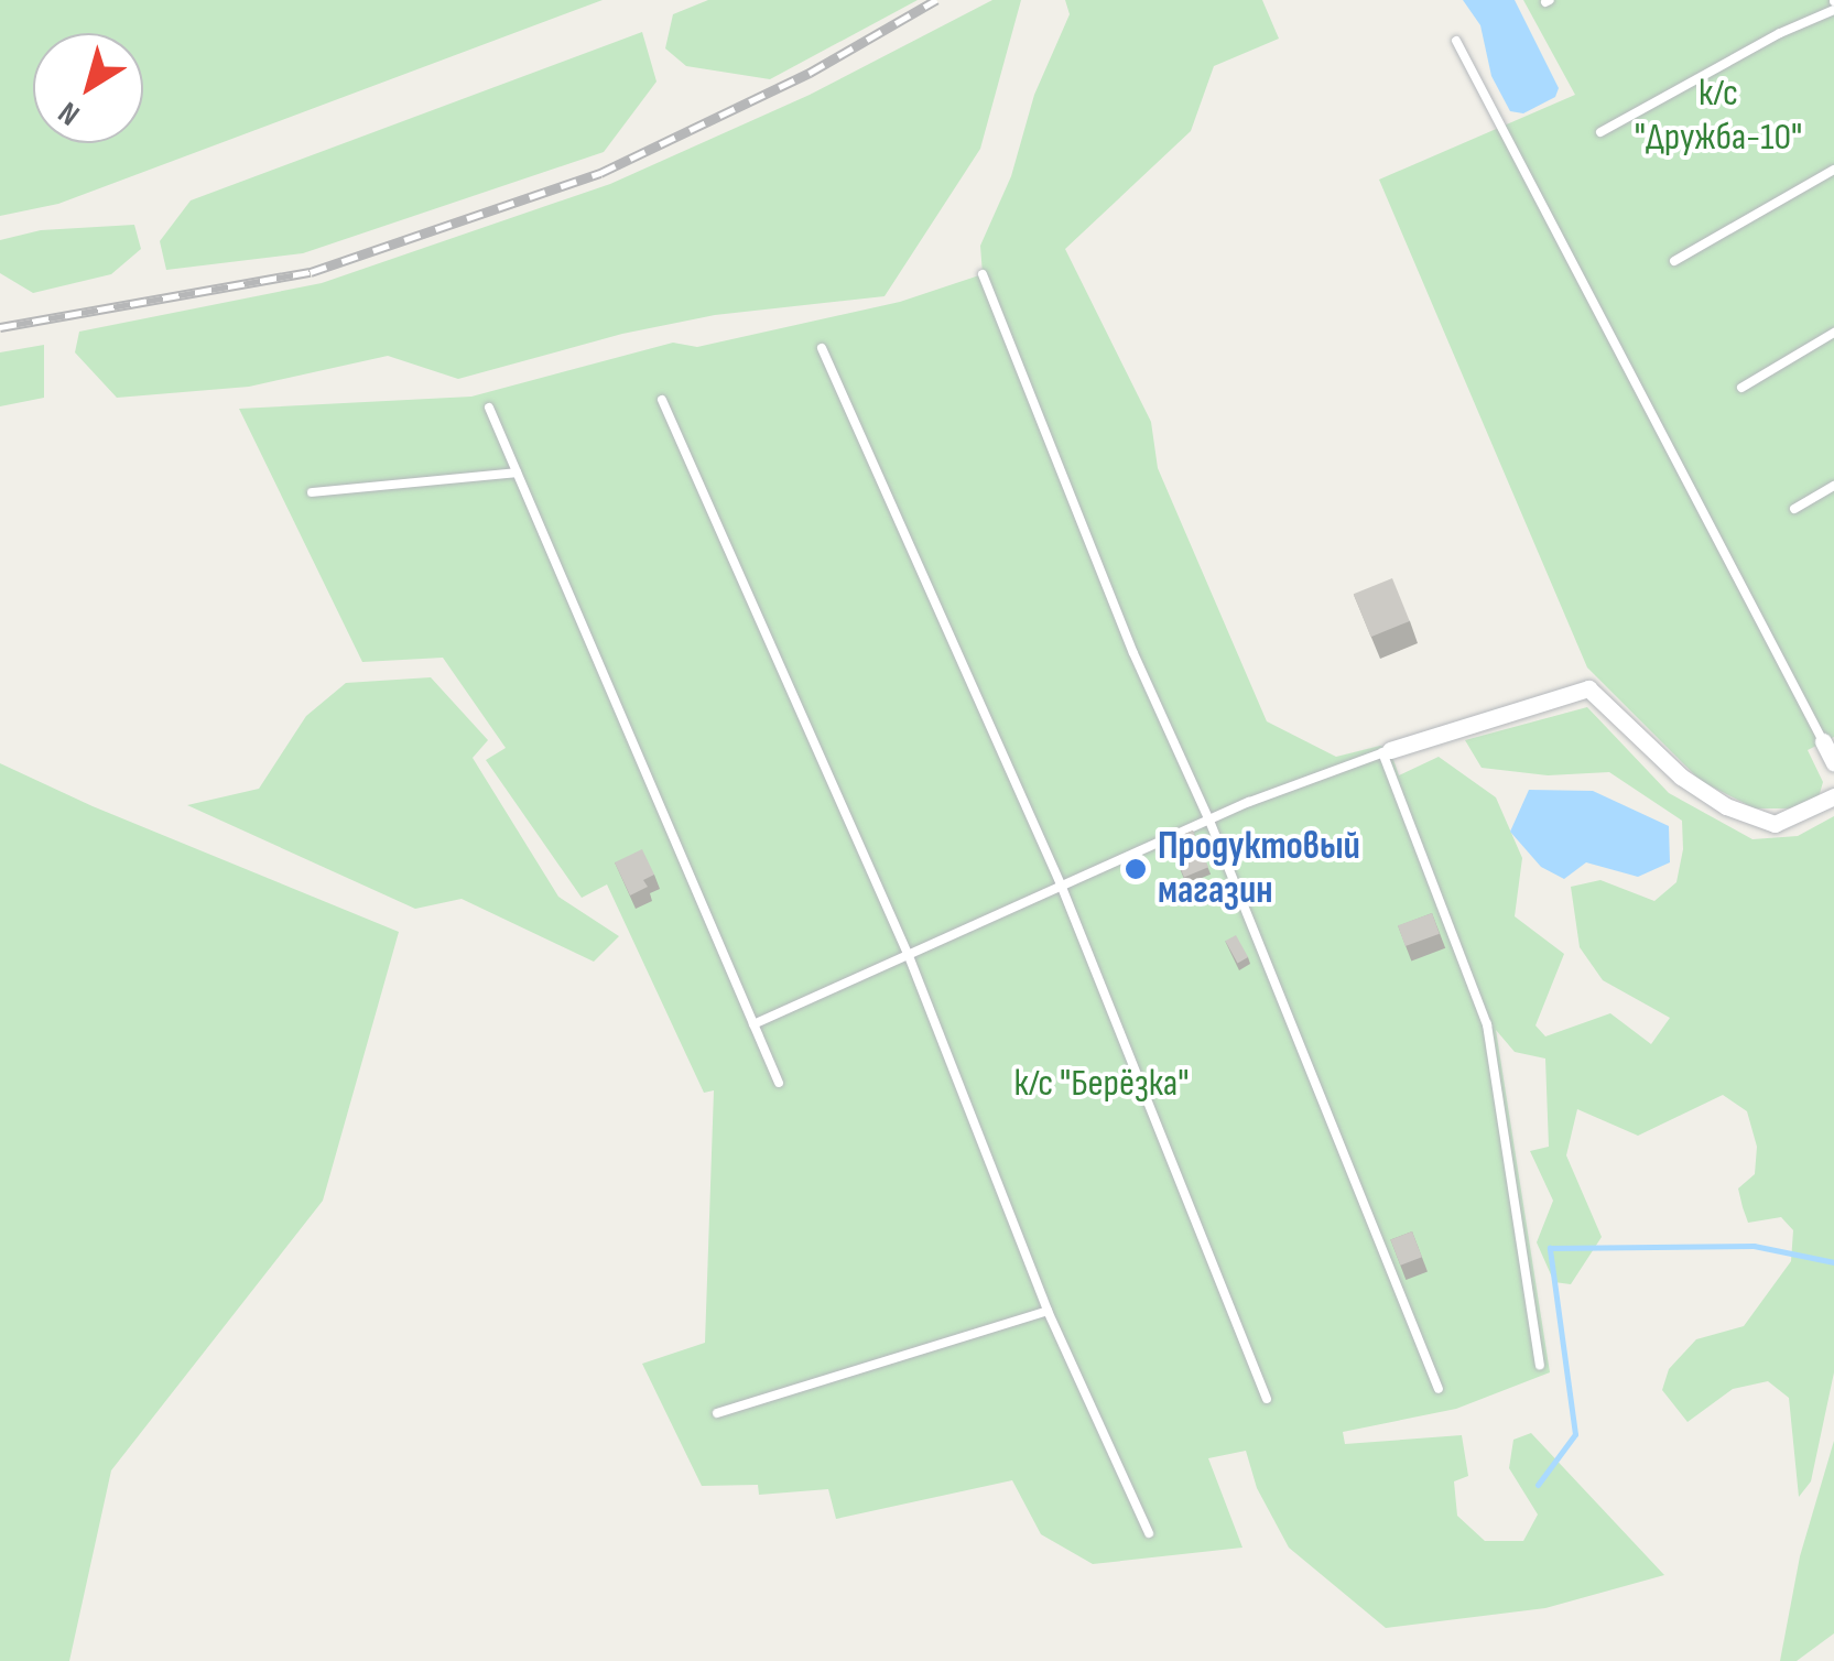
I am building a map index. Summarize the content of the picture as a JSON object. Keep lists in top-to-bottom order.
{
  "parks": ["к/с \"Дружба-10\"", "к/с \"Берёзка\""],
  "places": ["Продуктовый магазин"],
  "north": "bottom left"
}
